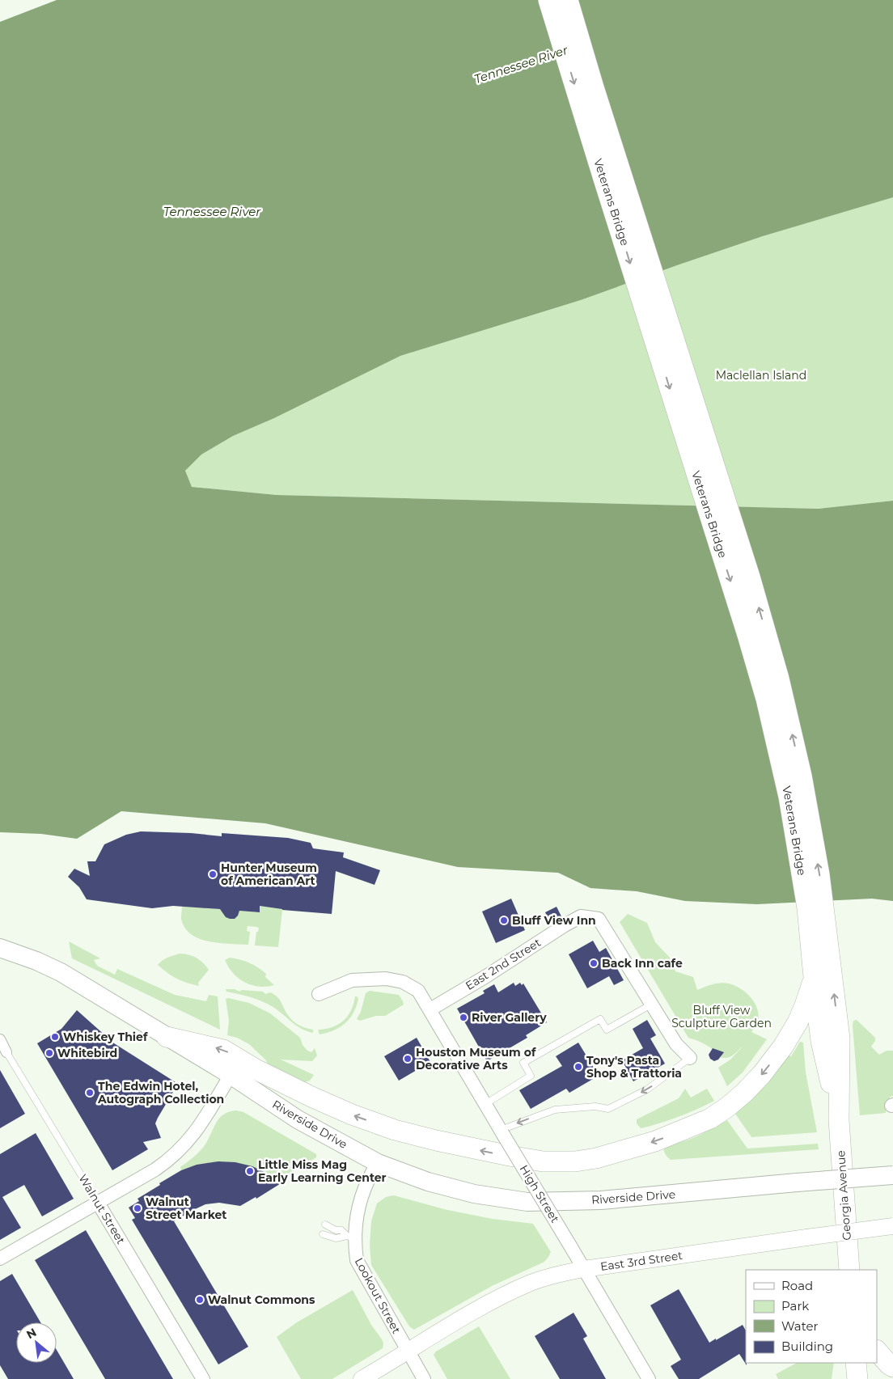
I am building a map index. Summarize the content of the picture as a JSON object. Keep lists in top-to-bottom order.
{
  "streets": {
    "main road": ["Veterans Bridge", "Riverside Drive", "Georgia Avenue"],
    "street": [
      "East 2nd Street",
      "High Street",
      "Walnut Street",
      "East 3rd Street",
      "Lookout Street"
    ]
  },
  "crossings": [
    ["Veterans Bridge", "Georgia Avenue"],
    ["East 2nd Street", "High Street"],
    ["Riverside Drive", "Lookout Street"],
    ["High Street", "East 3rd Street"],
    ["East 3rd Street", "Lookout Street"]
  ],
  "water": ["Tennessee River"],
  "parks": ["Maclellan Island", "Bluff View Sculpture Garden"],
  "places": [
    "Hunter Museum of American Art",
    "Bluff View Inn",
    "Back Inn cafe",
    "River Gallery",
    "Whiskey Thief",
    "Whitebird",
    "Houston Museum of Decorative Arts",
    "Tony's Pasta Shop & Trattoria",
    "The Edwin Hotel, Autograph Collection",
    "Little Miss Mag Early Learning Center",
    "Walnut Street Market",
    "Walnut Commons"
  ],
  "legend": [
    "Road",
    "Park",
    "Water",
    "Building"
  ],
  "north": "top left"
}
